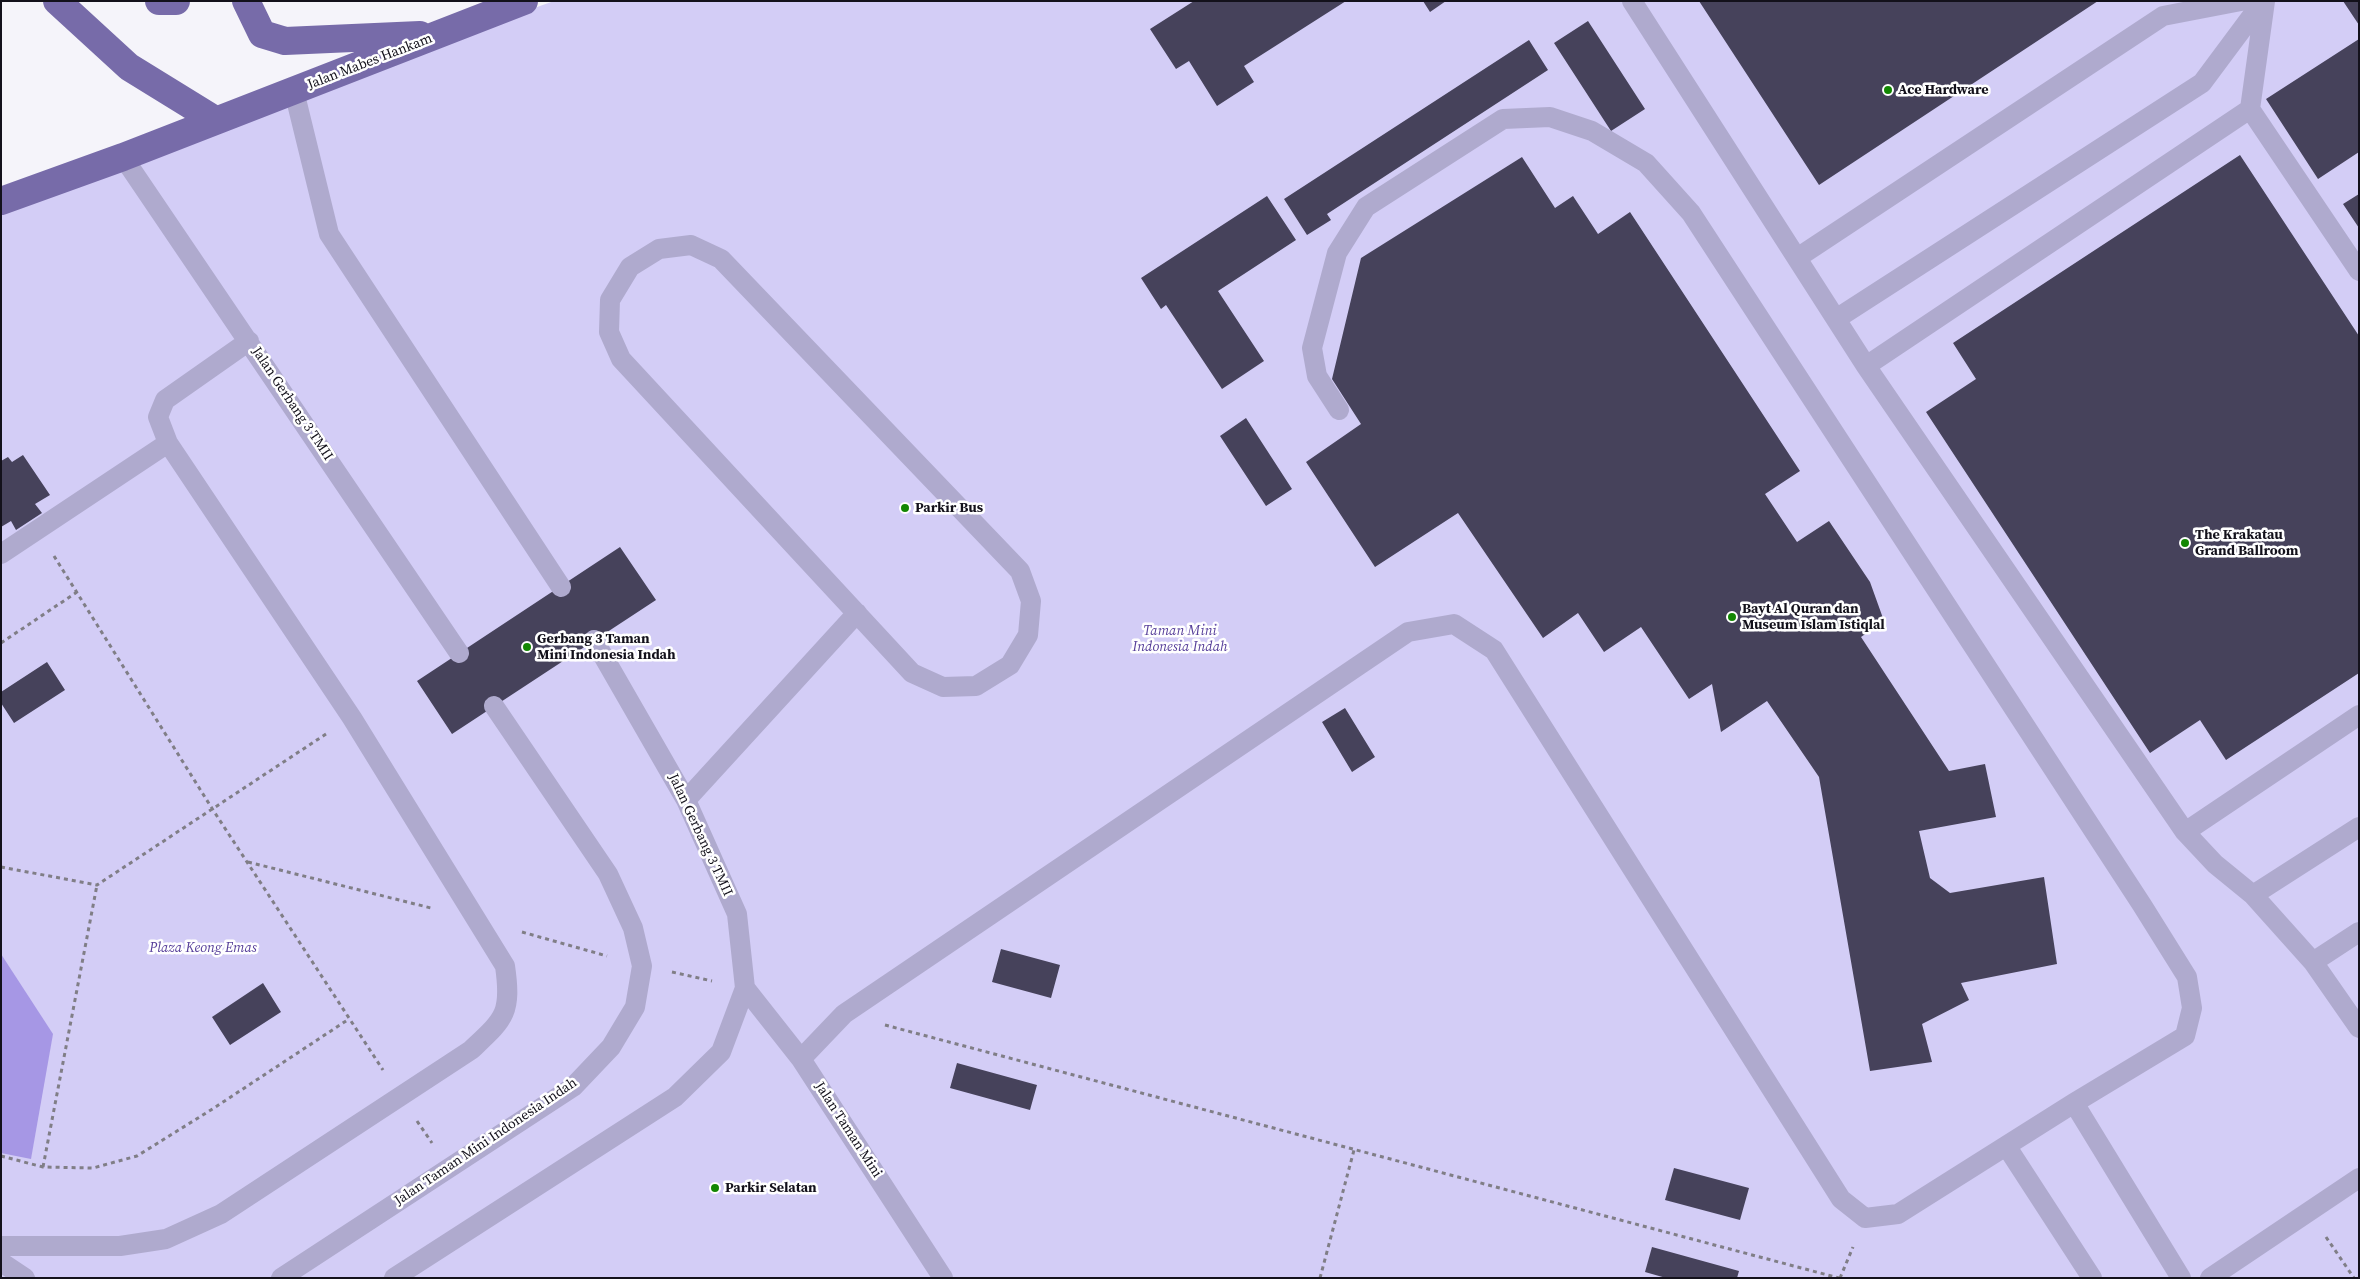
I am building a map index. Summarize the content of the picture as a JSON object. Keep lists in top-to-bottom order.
{
  "streets": {
    "main road": ["Jalan Mabes Hankam"],
    "lane": ["Jalan Gerbang 3 TMII", "Jalan Taman Mini", "Jalan Taman Mini Indonesia Indah"]
  },
  "crossings": [
    ["Jalan Mabes Hankam", "Jalan Gerbang 3 TMII"],
    ["Jalan Gerbang 3 TMII", "Jalan Taman Mini"]
  ],
  "parks": ["Taman Mini Indonesia Indah", "Plaza Keong Emas"],
  "places": [
    "Ace Hardware",
    "Parkir Bus",
    "The Krakatau Grand Ballroom",
    "Bayt Al Quran dan Museum Islam Istiqlal",
    "Gerbang 3 Taman Mini Indonesia Indah",
    "Parkir Selatan"
  ]
}
